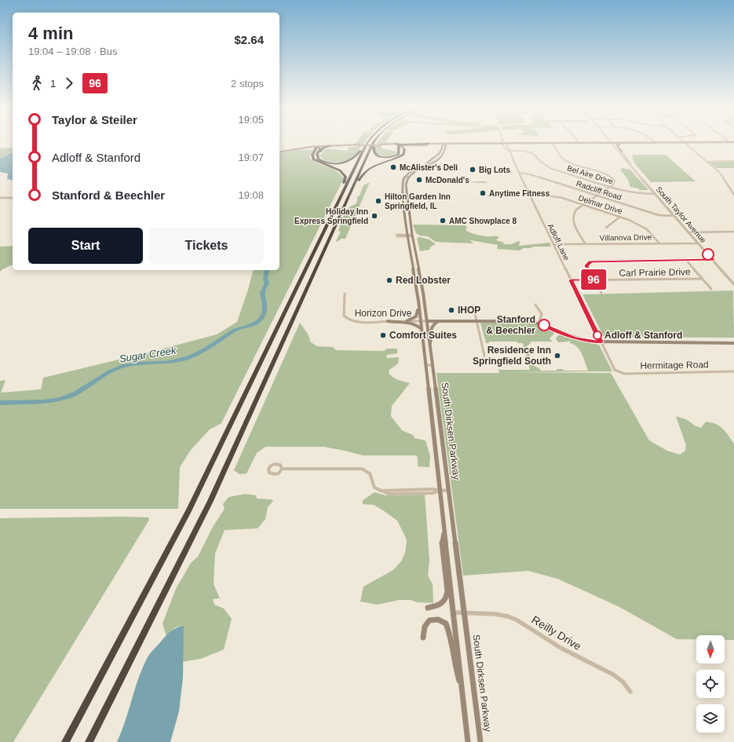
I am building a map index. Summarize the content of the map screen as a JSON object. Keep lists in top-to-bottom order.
{
  "streets": {
    "main road": ["South Dirksen Parkway"],
    "street": [
      "Bel Aire Drive",
      "Radcliff Road",
      "Delmar Drive",
      "South Taylor Avenue",
      "Villanova Drive",
      "Adloff Lane",
      "Carl Prairie Drive",
      "Horizon Drive",
      "Hermitage Road",
      "Reilly Drive"
    ]
  },
  "crossings": [
    ["Bel Aire Drive", "South Taylor Avenue"],
    ["Bel Aire Drive", "Adloff Lane"],
    ["Radcliff Road", "South Taylor Avenue"],
    ["Radcliff Road", "Adloff Lane"],
    ["Delmar Drive", "Villanova Drive"],
    ["Delmar Drive", "Adloff Lane"],
    ["South Taylor Avenue", "Villanova Drive"],
    ["Villanova Drive", "Adloff Lane"],
    ["Adloff Lane", "Carl Prairie Drive"],
    ["Adloff Lane", "Hermitage Road"],
    ["Horizon Drive", "South Dirksen Parkway"],
    ["South Dirksen Parkway", "Reilly Drive"]
  ],
  "water": ["Sugar Creek"],
  "places": [
    "McAlister's Deli",
    "Big Lots",
    "McDonald's",
    "Anytime Fitness",
    "Hilton Garden Inn Springfield, IL",
    "Holiday Inn Express Springfield",
    "AMC Showplace 8",
    "Red Lobster",
    "IHOP",
    "Stanford & Beechler",
    "Comfort Suites",
    "Adloff & Stanford",
    "Residence Inn Springfield South"
  ],
  "lines": ["bus line 96"],
  "north": "bottom",
  "page": {
    "on_map": "96",
    "heading": ["4 min", "19:04 – 19:08 · Bus", "$2.64"],
    "legs": ["1", "96", "2 stops"],
    "list": [
      {
        "name": "Taylor & Steiler",
        "value": "19:05"
      },
      {
        "name": "Adloff & Stanford",
        "value": "19:07"
      },
      {
        "name": "Stanford & Beechler",
        "value": "19:08"
      }
    ],
    "buttons": ["Start", "Tickets"]
  }
}
